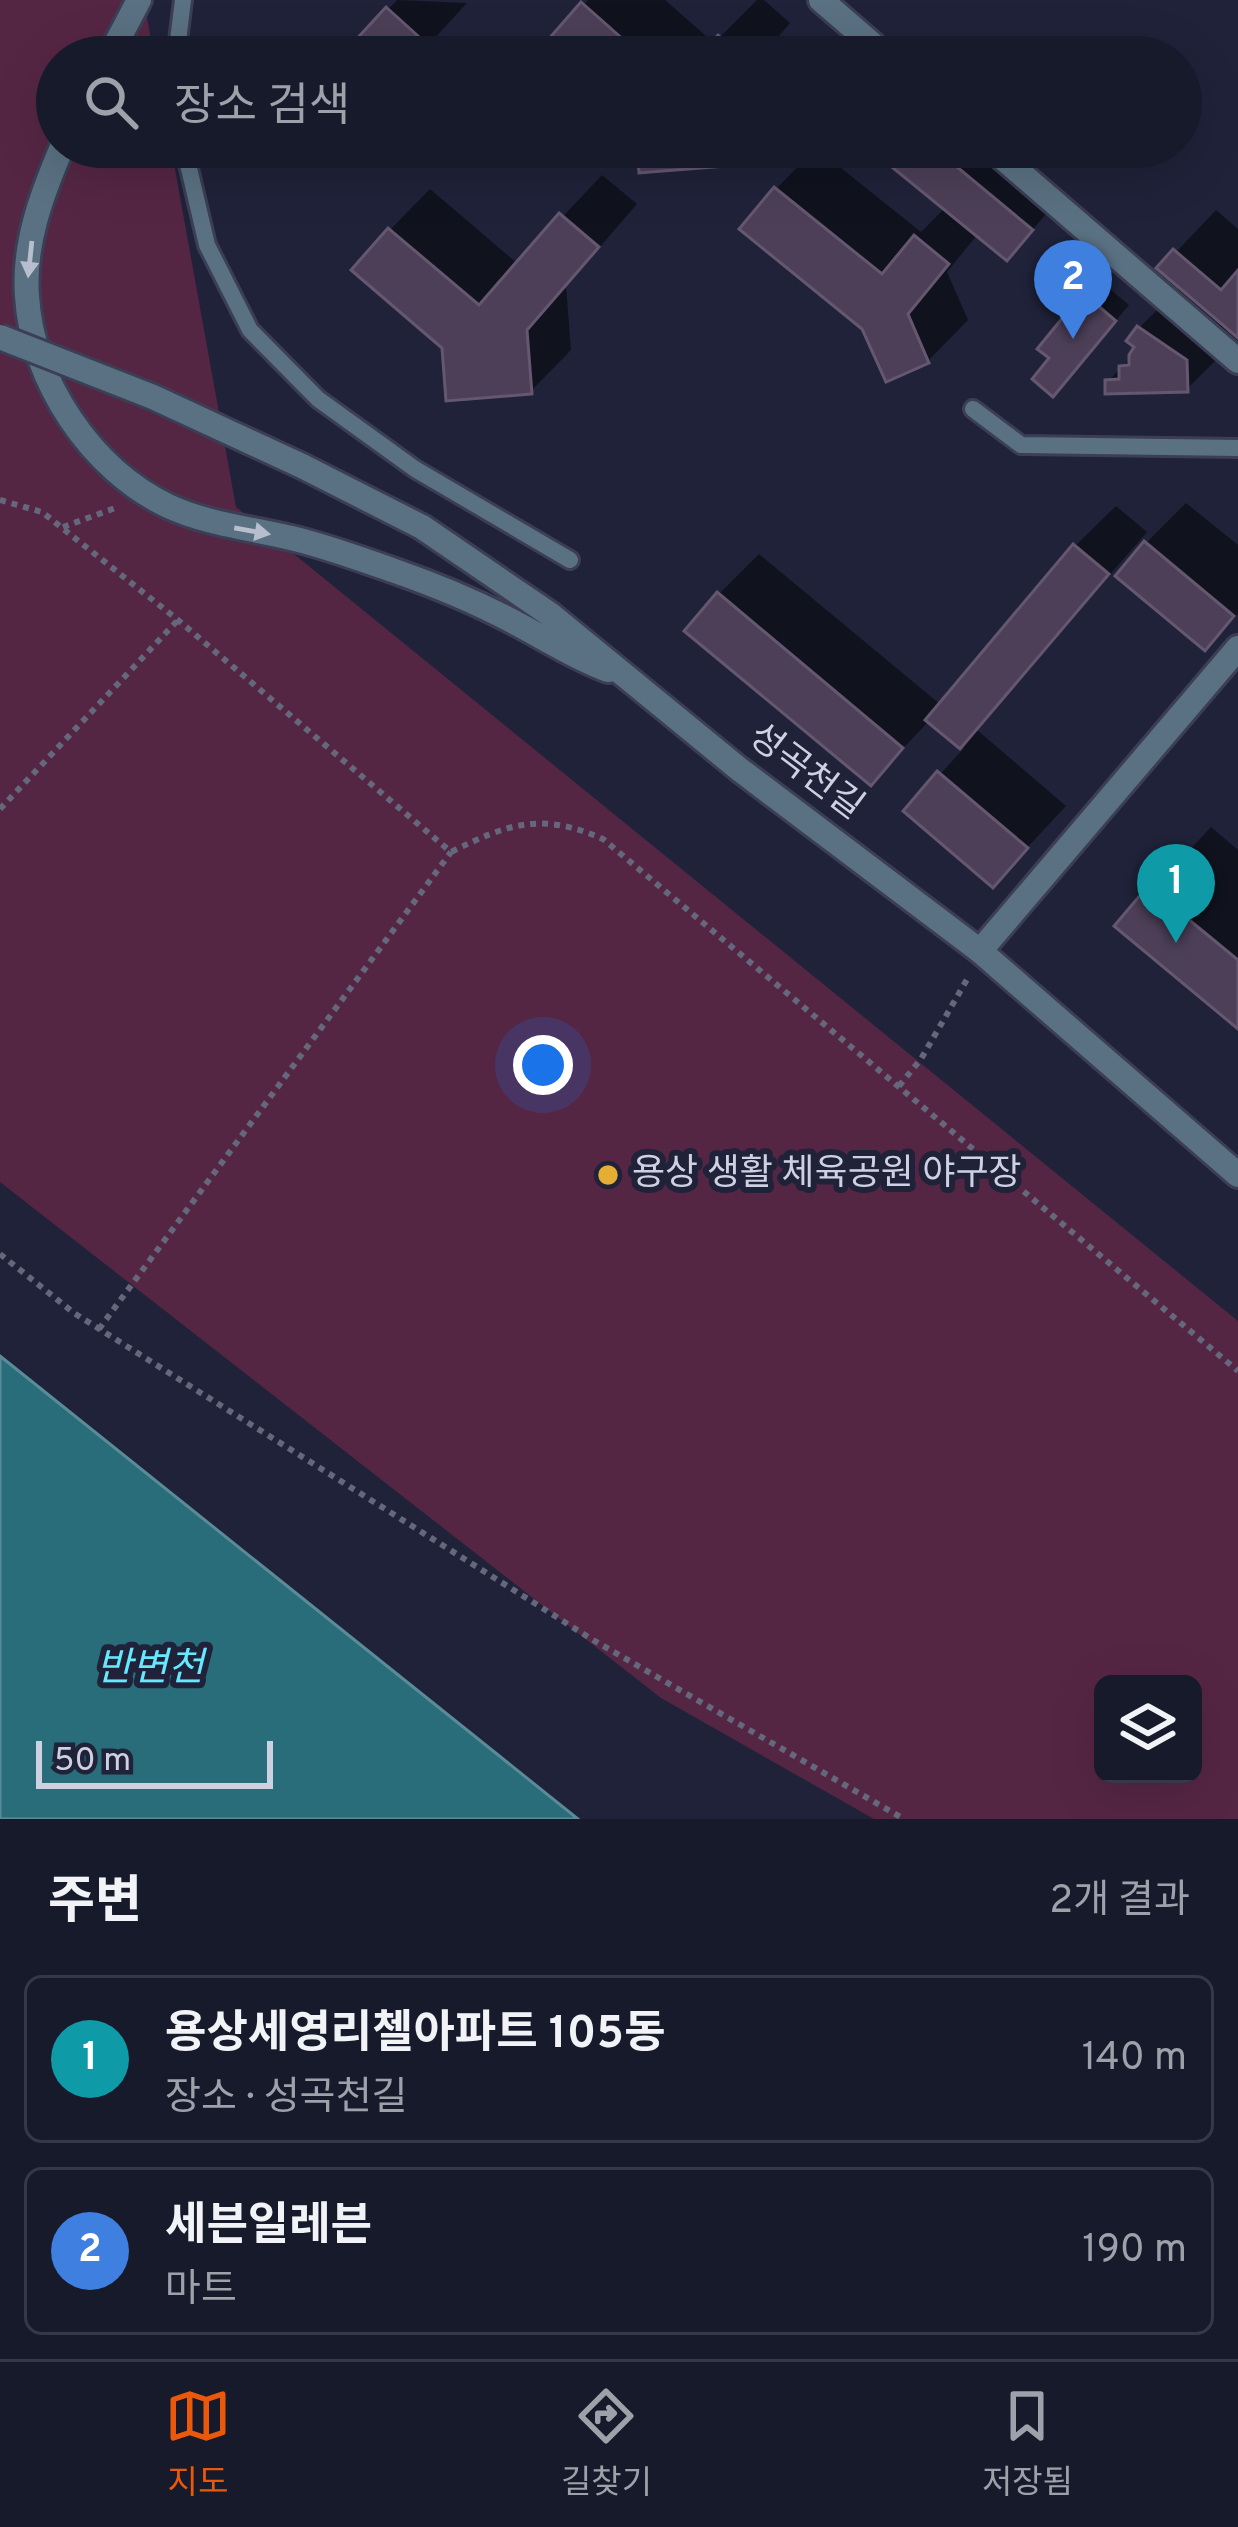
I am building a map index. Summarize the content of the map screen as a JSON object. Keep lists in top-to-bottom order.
{
  "streets": {
    "street": ["성곡천길"]
  },
  "water": ["반변천"],
  "places": ["용상 생활 체육공원 야구장"],
  "scale_bar": "50 m",
  "page": {
    "search": "장소 검색",
    "pins": ["2", "1"],
    "scale": "50 m",
    "heading": ["주변", "2개 결과"],
    "list": [
      {
        "mark": "1",
        "name": "용상세영리첼아파트 105동",
        "note": "장소 · 성곡천길",
        "value": "140 m"
      },
      {
        "mark": "2",
        "name": "세븐일레븐",
        "note": "마트",
        "value": "190 m"
      }
    ],
    "nav": ["지도", "길찾기", "저장됨"]
  }
}
